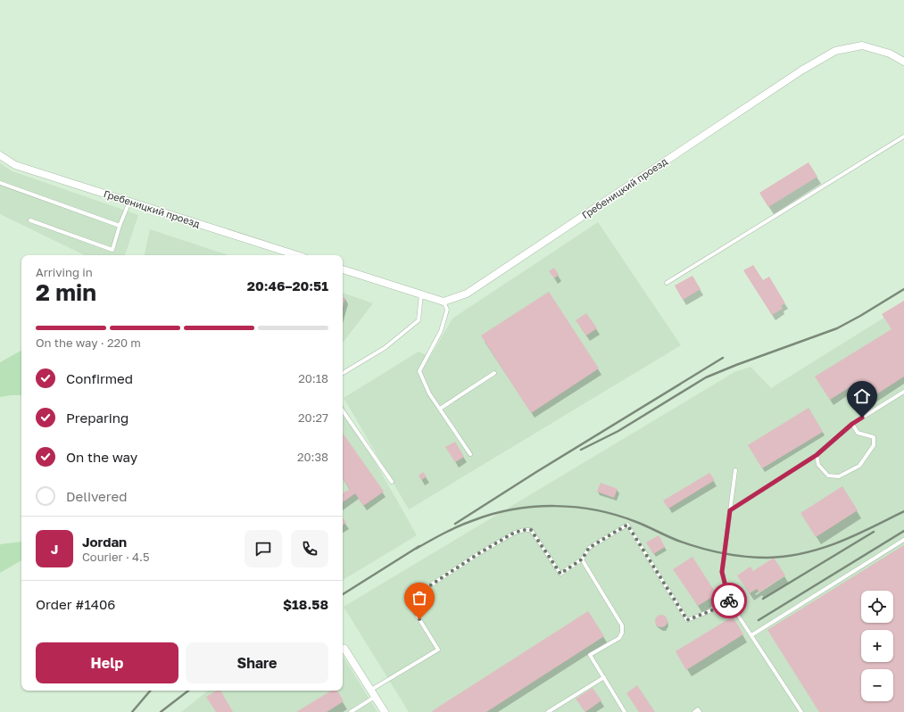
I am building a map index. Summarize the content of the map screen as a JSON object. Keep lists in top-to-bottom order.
{
  "streets": {
    "street": ["Гребеницкий проезд"]
  },
  "page": {
    "heading": ["2 min", "Arriving in", "20:46–20:51"],
    "panel": [
      "Jordan",
      "Courier · 4.5",
      "Order #1406",
      "$18.58"
    ],
    "bar": "On the way · 220 m",
    "list": [
      ["Confirmed", "20:18"],
      ["Preparing", "20:27"],
      ["On the way", "20:38"],
      "Delivered"
    ],
    "round": "J",
    "map_buttons": ["+", "−"],
    "buttons": ["Help", "Share"]
  }
}
